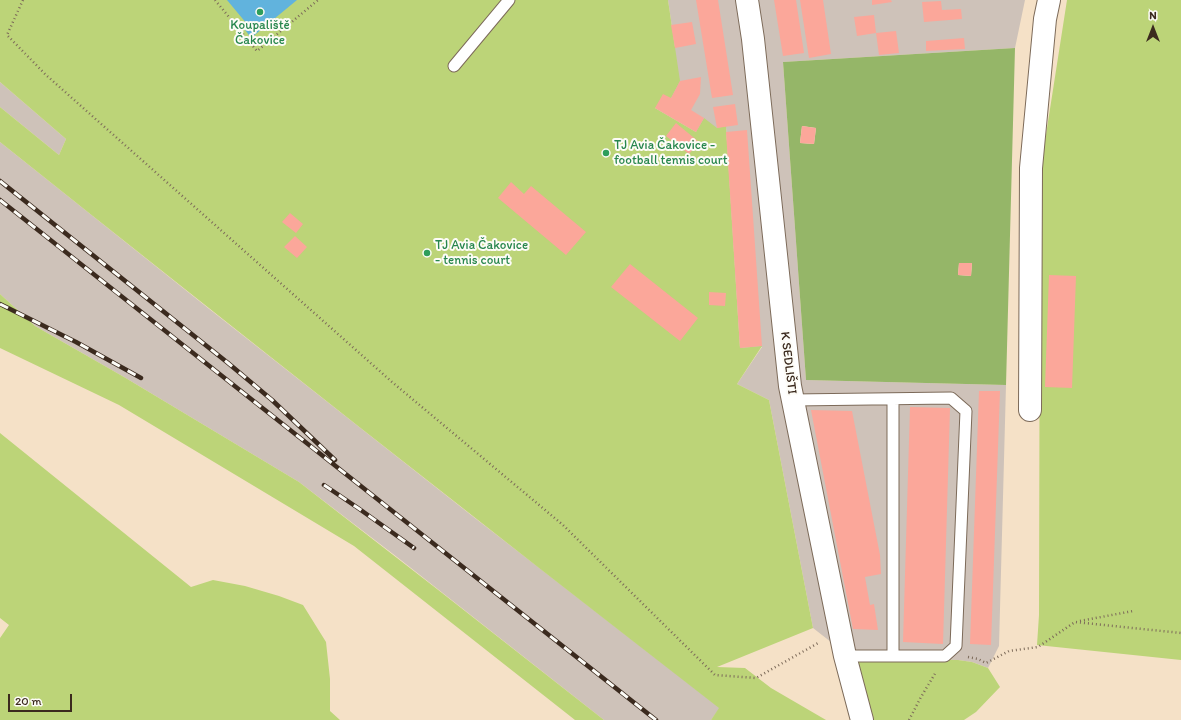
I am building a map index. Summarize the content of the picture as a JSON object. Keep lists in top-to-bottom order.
{
  "streets": {
    "street": ["K SEDLIŠTI"]
  },
  "places": ["Koupaliště Čakovice", "TJ Avia Čakovice - football tennis court", "TJ Avia Čakovice - tennis court"],
  "scale_bar": "20 m",
  "north": "top"
}
